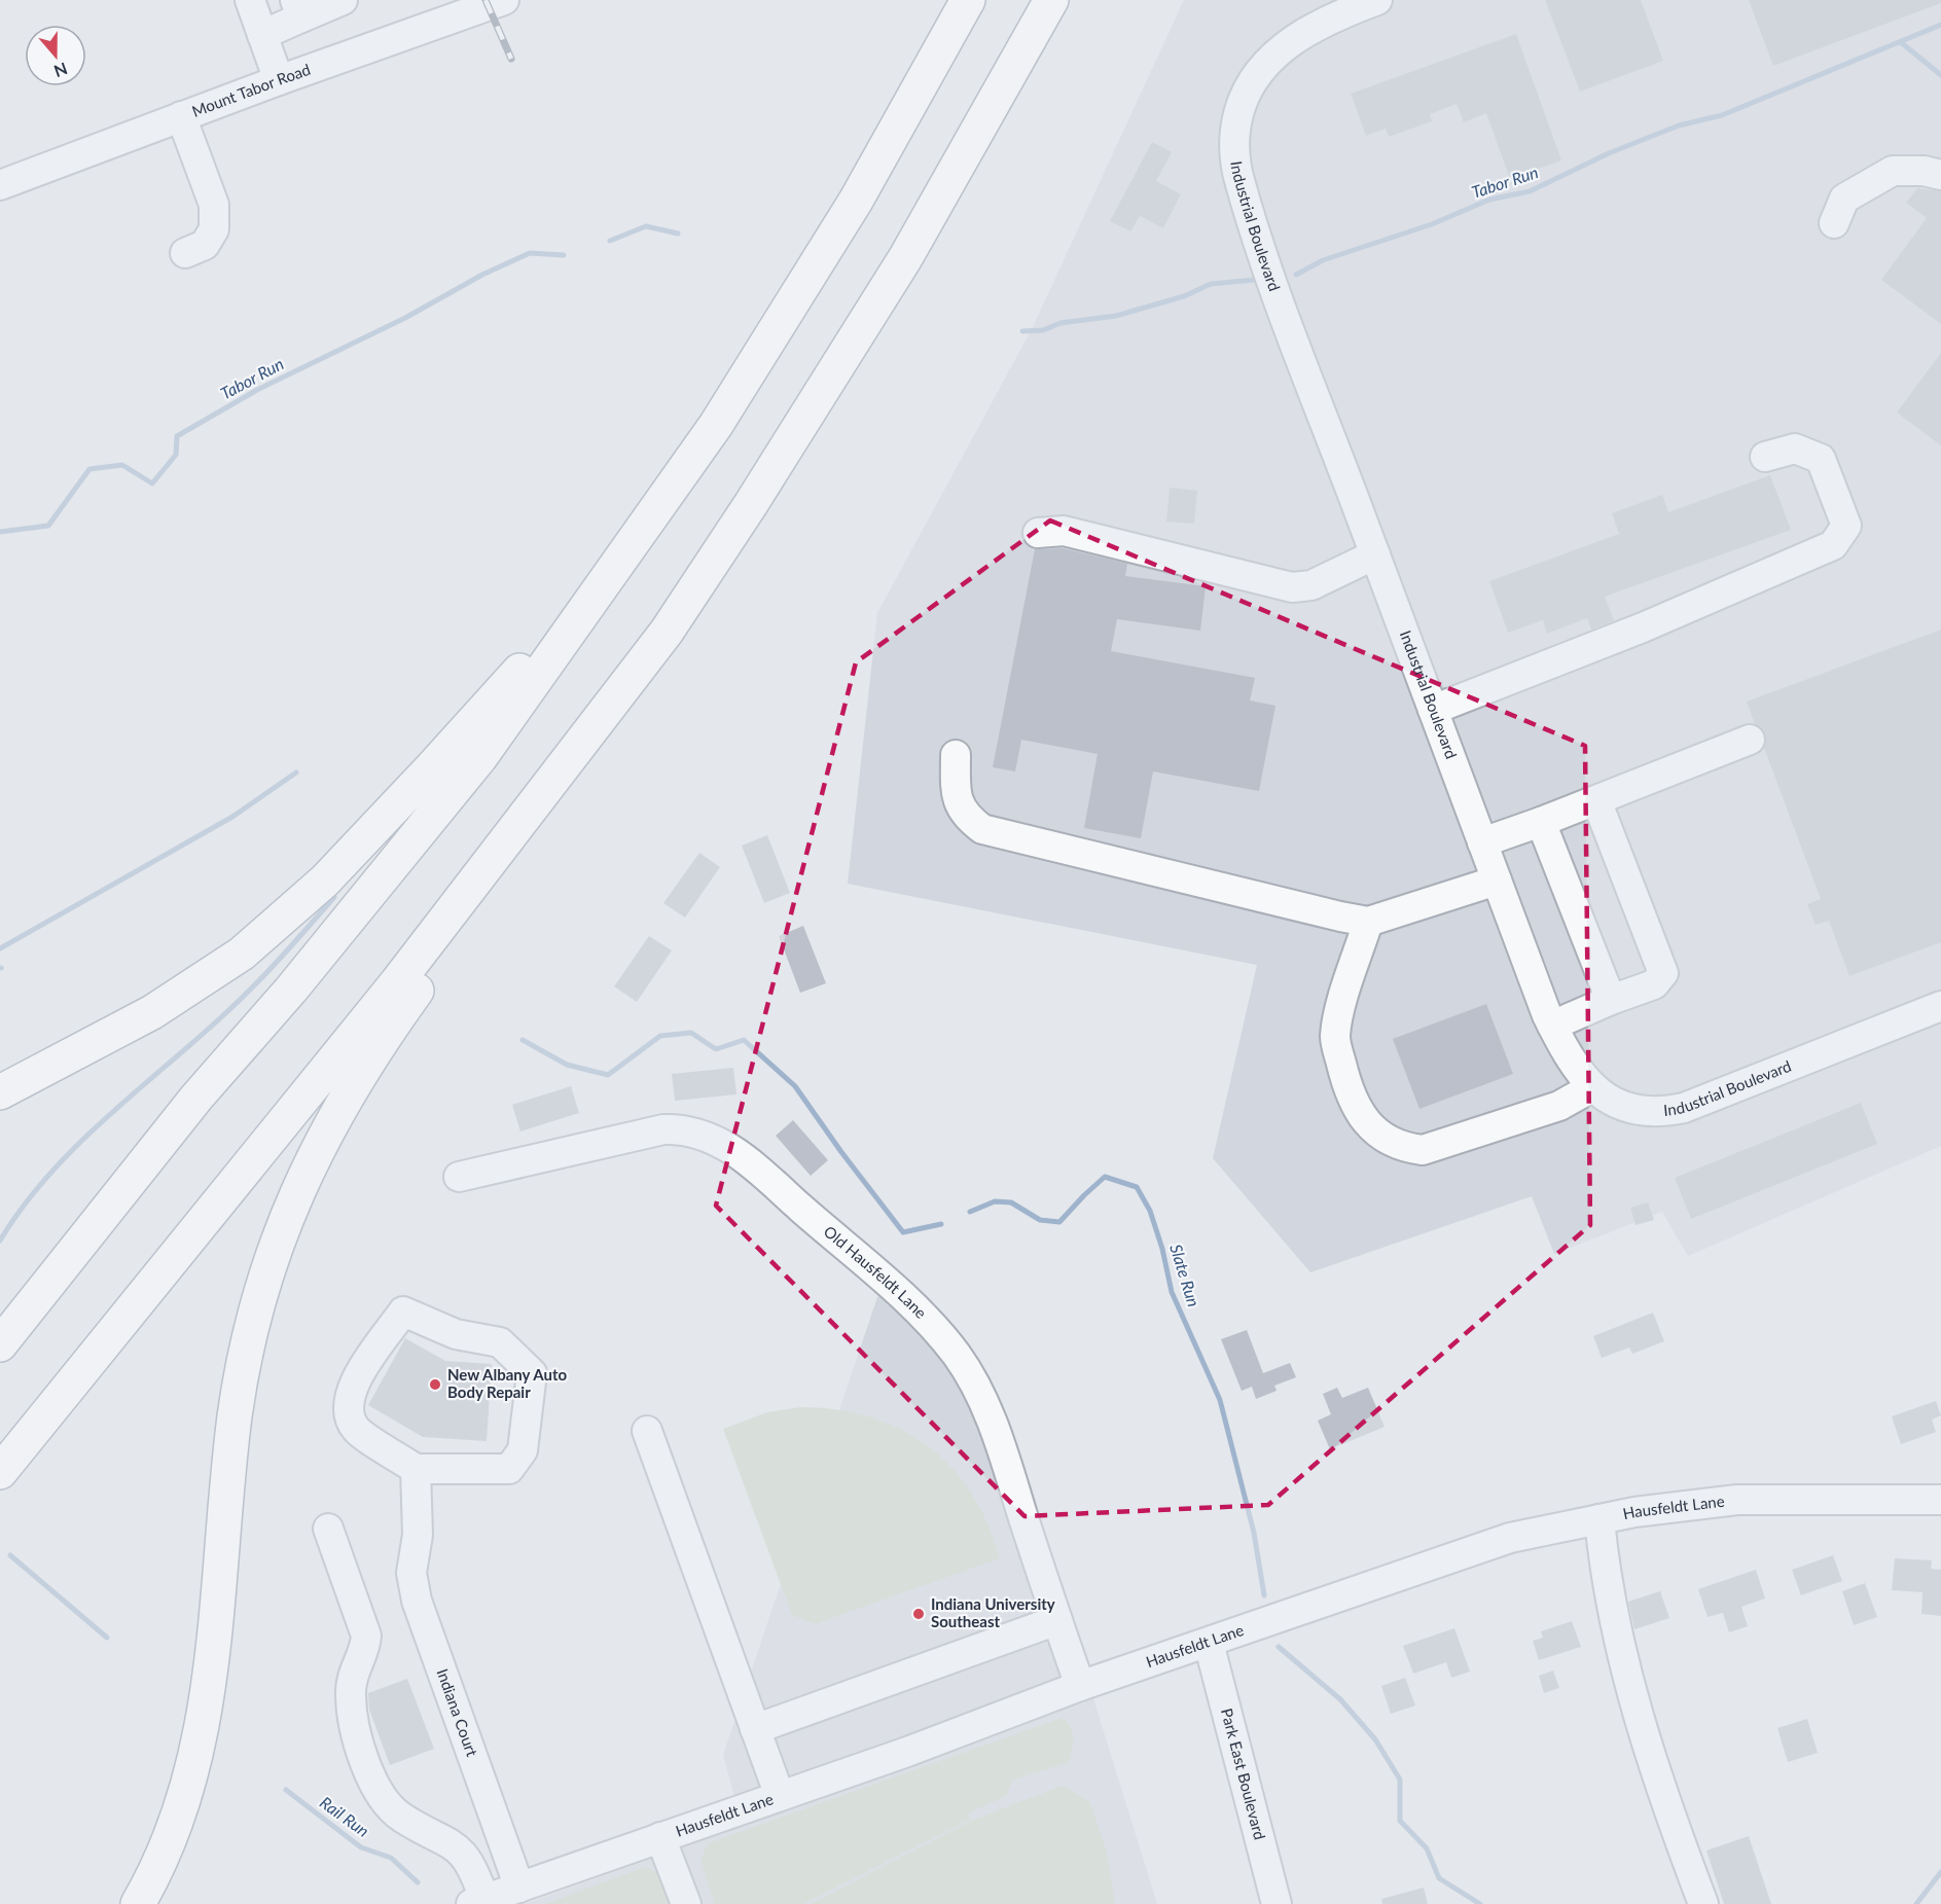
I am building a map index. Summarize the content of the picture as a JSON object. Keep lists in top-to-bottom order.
{
  "streets": {
    "street": [
      "Mount Tabor Road",
      "Industrial Boulevard",
      "Old Hausfeldt Lane",
      "Hausfeldt Lane",
      "Indiana Court",
      "Park East Boulevard"
    ]
  },
  "crossings": [
    ["Old Hausfeldt Lane", "Hausfeldt Lane"],
    ["Hausfeldt Lane", "Indiana Court"],
    ["Hausfeldt Lane", "Park East Boulevard"]
  ],
  "water": ["Tabor Run", "Slate Run", "Rail Run"],
  "places": ["New Albany Auto Body Repair", "Indiana University Southeast"],
  "north": "bottom"
}
